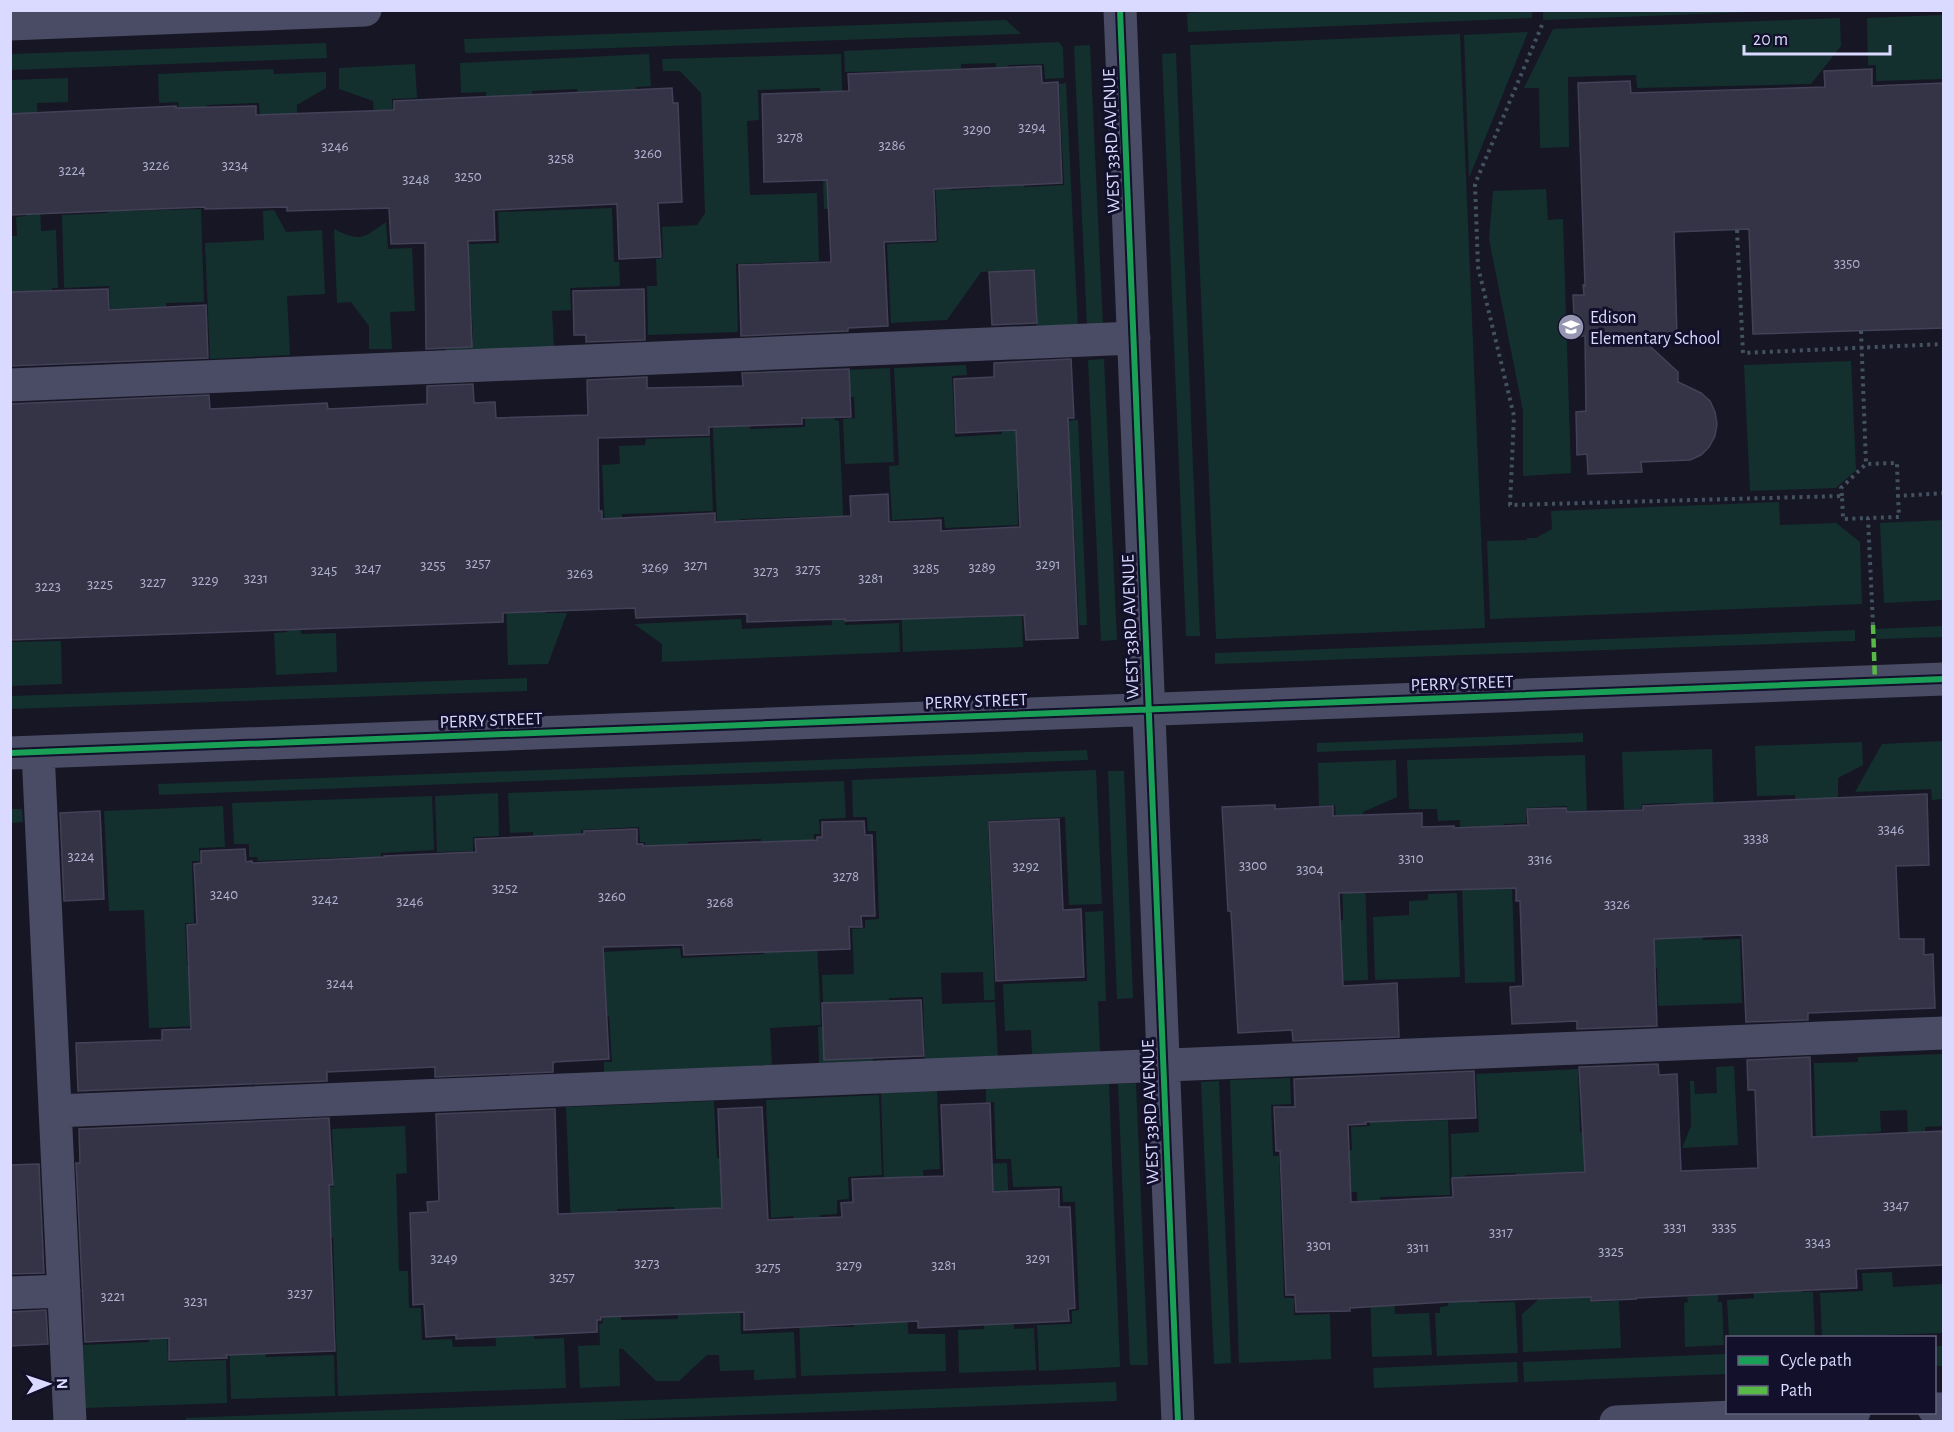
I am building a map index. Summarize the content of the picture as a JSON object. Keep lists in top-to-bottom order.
{
  "streets": {
    "street": ["WEST 33RD AVENUE", "PERRY STREET"]
  },
  "crossings": [
    ["WEST 33RD AVENUE", "PERRY STREET"]
  ],
  "places": {
    "school or university": ["Edison Elementary School"]
  },
  "house_numbers": [
    "3294",
    "3290",
    "3278",
    "3286",
    "3246",
    "3260",
    "3258",
    "3226",
    "3234",
    "3224",
    "3250",
    "3248",
    "3350",
    "3257",
    "3291",
    "3255",
    "3271",
    "3269",
    "3289",
    "3247",
    "3285",
    "3275",
    "3245",
    "3273",
    "3263",
    "3231",
    "3281",
    "3229",
    "3227",
    "3225",
    "3223",
    "3346",
    "3338",
    "3224",
    "3310",
    "3316",
    "3300",
    "3292",
    "3304",
    "3278",
    "3252",
    "3240",
    "3260",
    "3242",
    "3246",
    "3268",
    "3326",
    "3244",
    "3347",
    "3331",
    "3335",
    "3317",
    "3343",
    "3301",
    "3311",
    "3325",
    "3249",
    "3291",
    "3273",
    "3279",
    "3281",
    "3275",
    "3257",
    "3237",
    "3221",
    "3231"
  ],
  "legend": ["Cycle path", "Path"],
  "scale_bar": "20 m",
  "north": "right"
}
